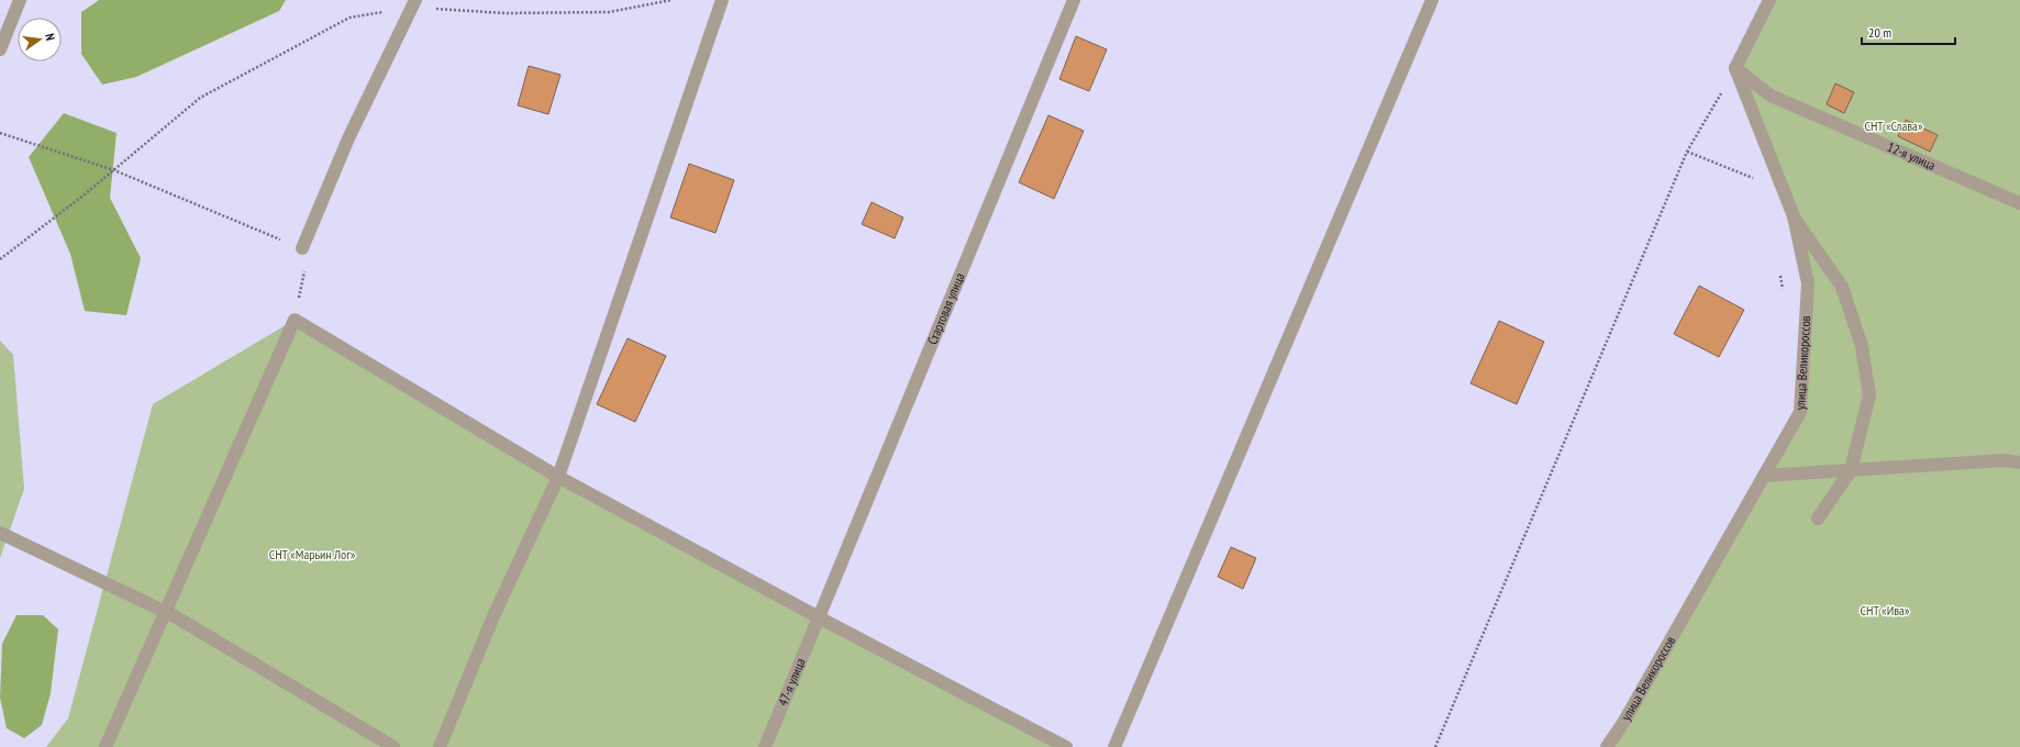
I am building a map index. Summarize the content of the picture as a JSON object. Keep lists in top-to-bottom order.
{
  "streets": {
    "street": [
      "12-я улица",
      "Стартовая улица",
      "улица Великороссов",
      "47-я улица"
    ]
  },
  "crossings": [
    ["12-я улица", "улица Великороссов"],
    ["Стартовая улица", "47-я улица"]
  ],
  "parks": ["СНТ «Слава»", "СНТ «Марьин Лог»", "СНТ «Ива»"],
  "scale_bar": "20 m",
  "north": "right"
}
